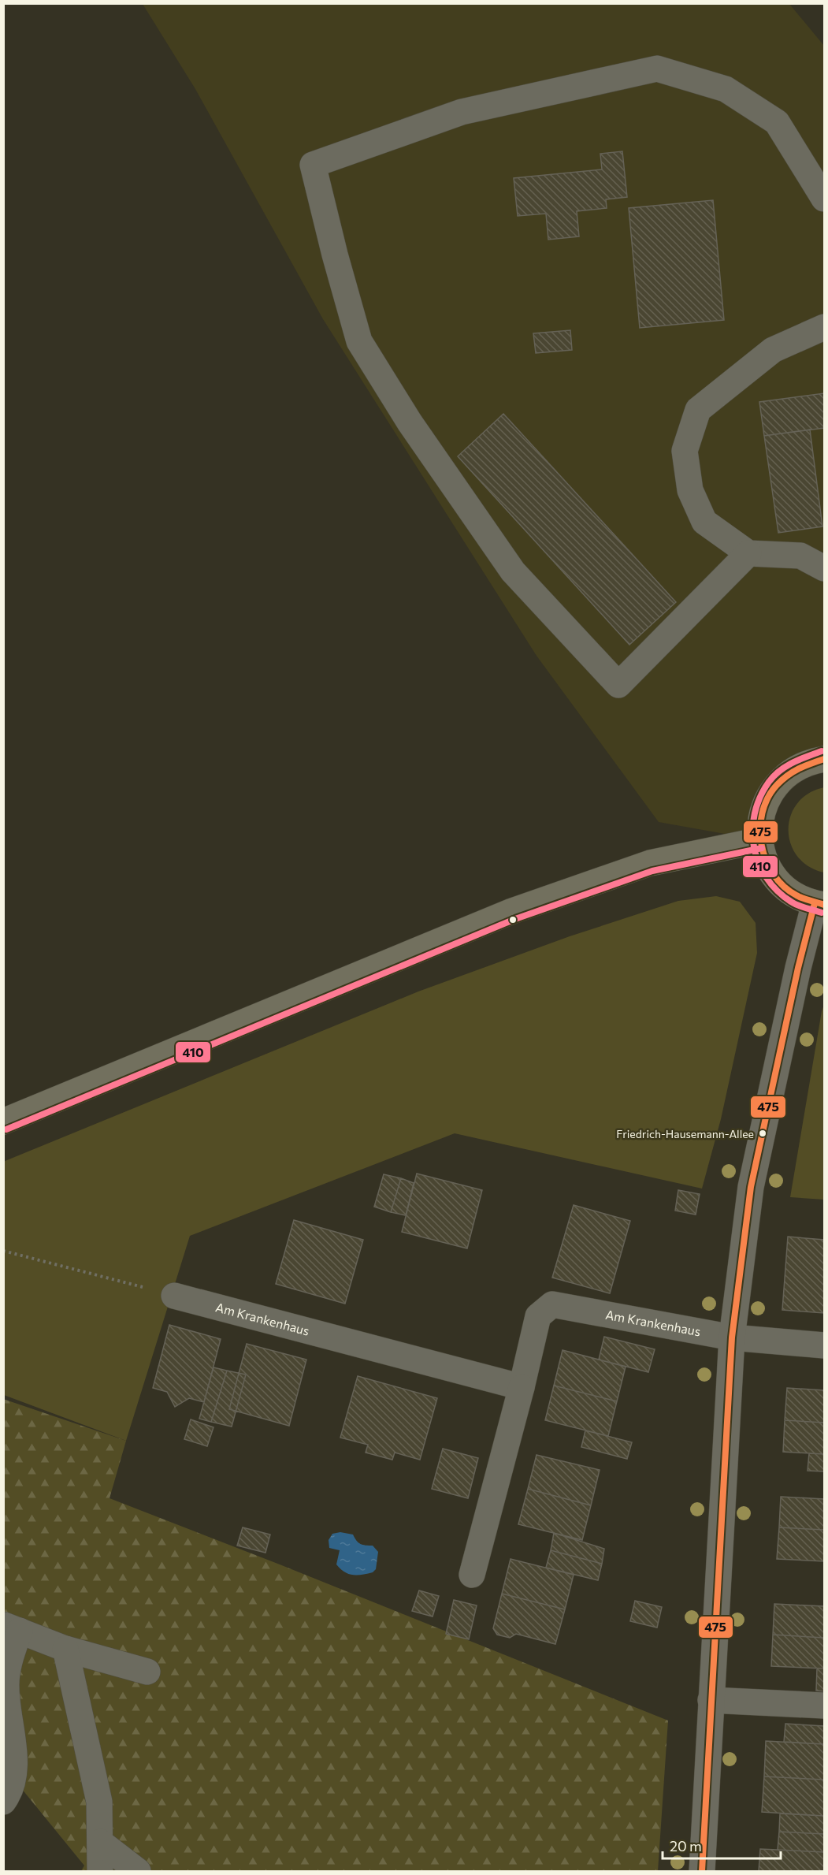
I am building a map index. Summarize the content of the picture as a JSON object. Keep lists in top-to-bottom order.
{
  "streets": {
    "street": ["Am Krankenhaus"]
  },
  "places": ["Friedrich-Hausemann-Allee"],
  "lines": ["transit line 410", "transit line 475"],
  "scale_bar": "20 m"
}
